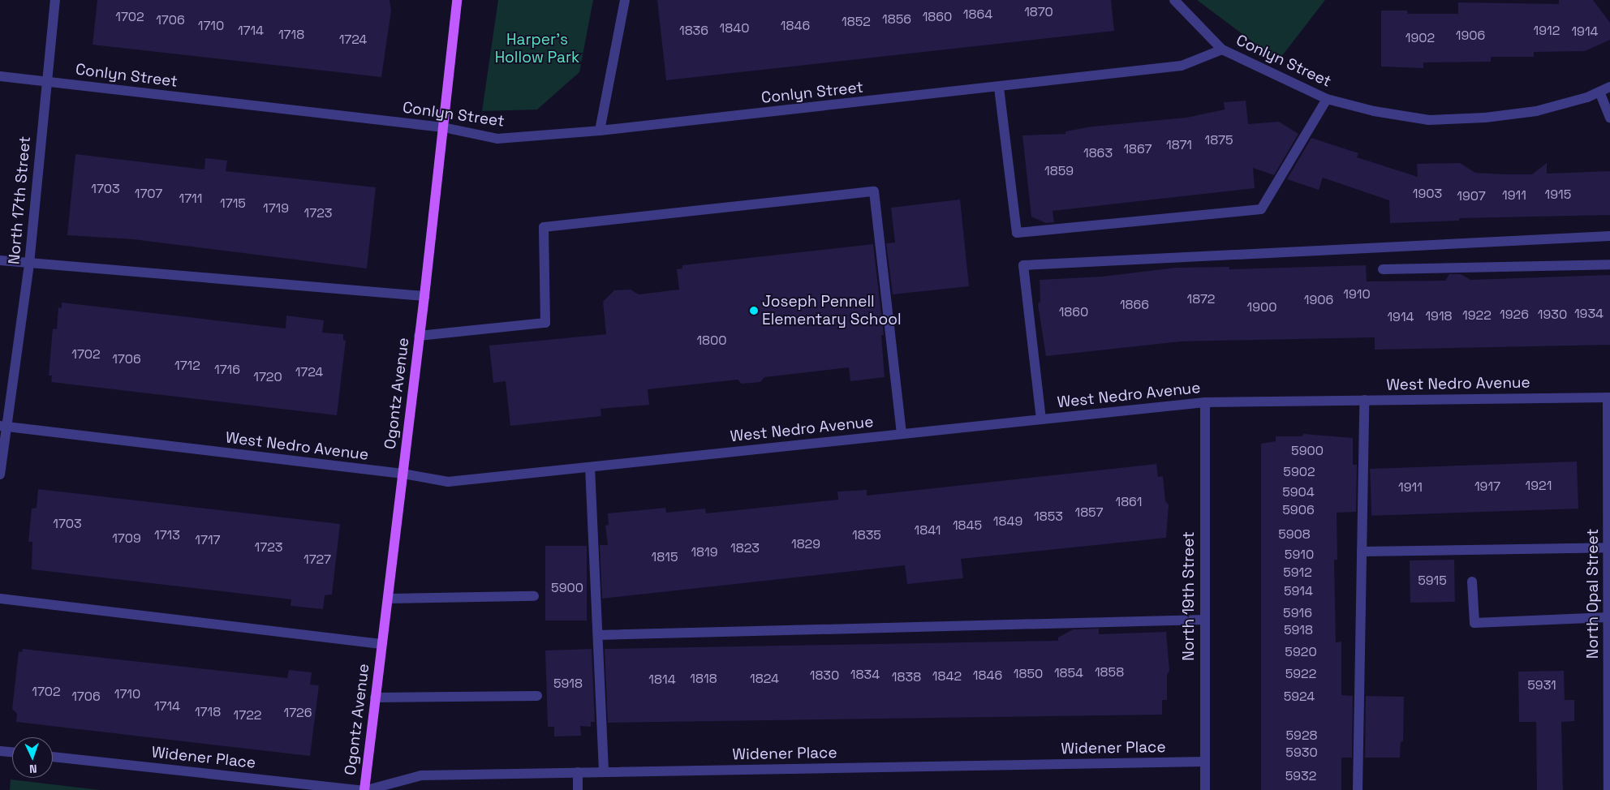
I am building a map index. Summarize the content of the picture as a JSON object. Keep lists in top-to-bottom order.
{
  "streets": {
    "main road": ["Ogontz Avenue"],
    "street": [
      "Conlyn Street",
      "North 17th Street",
      "West Nedro Avenue",
      "North Opal Street",
      "North 19th Street",
      "Widener Place"
    ]
  },
  "crossings": [
    ["Conlyn Street", "North 17th Street"],
    ["Conlyn Street", "Ogontz Avenue"],
    ["North 17th Street", "West Nedro Avenue"],
    ["West Nedro Avenue", "Ogontz Avenue"],
    ["West Nedro Avenue", "North Opal Street"],
    ["West Nedro Avenue", "North 19th Street"],
    ["Ogontz Avenue", "Widener Place"],
    ["North 19th Street", "Widener Place"]
  ],
  "parks": ["Harper's Hollow Park"],
  "places": ["Joseph Pennell Elementary School"],
  "house_numbers": [
    "1870",
    "1864",
    "1702",
    "1860",
    "1856",
    "1706",
    "1852",
    "1710",
    "1846",
    "1840",
    "1714",
    "1836",
    "1912",
    "1914",
    "1718",
    "1906",
    "1902",
    "1724",
    "1875",
    "1871",
    "1867",
    "1863",
    "1859",
    "1703",
    "1707",
    "1903",
    "1915",
    "1911",
    "1907",
    "1711",
    "1715",
    "1719",
    "1723",
    "1910",
    "1872",
    "1906",
    "1866",
    "1900",
    "1860",
    "1934",
    "1926",
    "1930",
    "1922",
    "1918",
    "1914",
    "1800",
    "1702",
    "1706",
    "1712",
    "1716",
    "1724",
    "1720",
    "5900",
    "5902",
    "1921",
    "1917",
    "1911",
    "5904",
    "1861",
    "5906",
    "1857",
    "1853",
    "1849",
    "1703",
    "1845",
    "1841",
    "5908",
    "1713",
    "1835",
    "1709",
    "1717",
    "1829",
    "1723",
    "1823",
    "1819",
    "5910",
    "1815",
    "1727",
    "5912",
    "5915",
    "5900",
    "5914",
    "5916",
    "5918",
    "5920",
    "1858",
    "1854",
    "1850",
    "5922",
    "1834",
    "1830",
    "1846",
    "1842",
    "1838",
    "1818",
    "1824",
    "1814",
    "5918",
    "5931",
    "1702",
    "1710",
    "1706",
    "5924",
    "1714",
    "1718",
    "1726",
    "1722",
    "5928",
    "5930",
    "5932"
  ],
  "north": "bottom"
}
